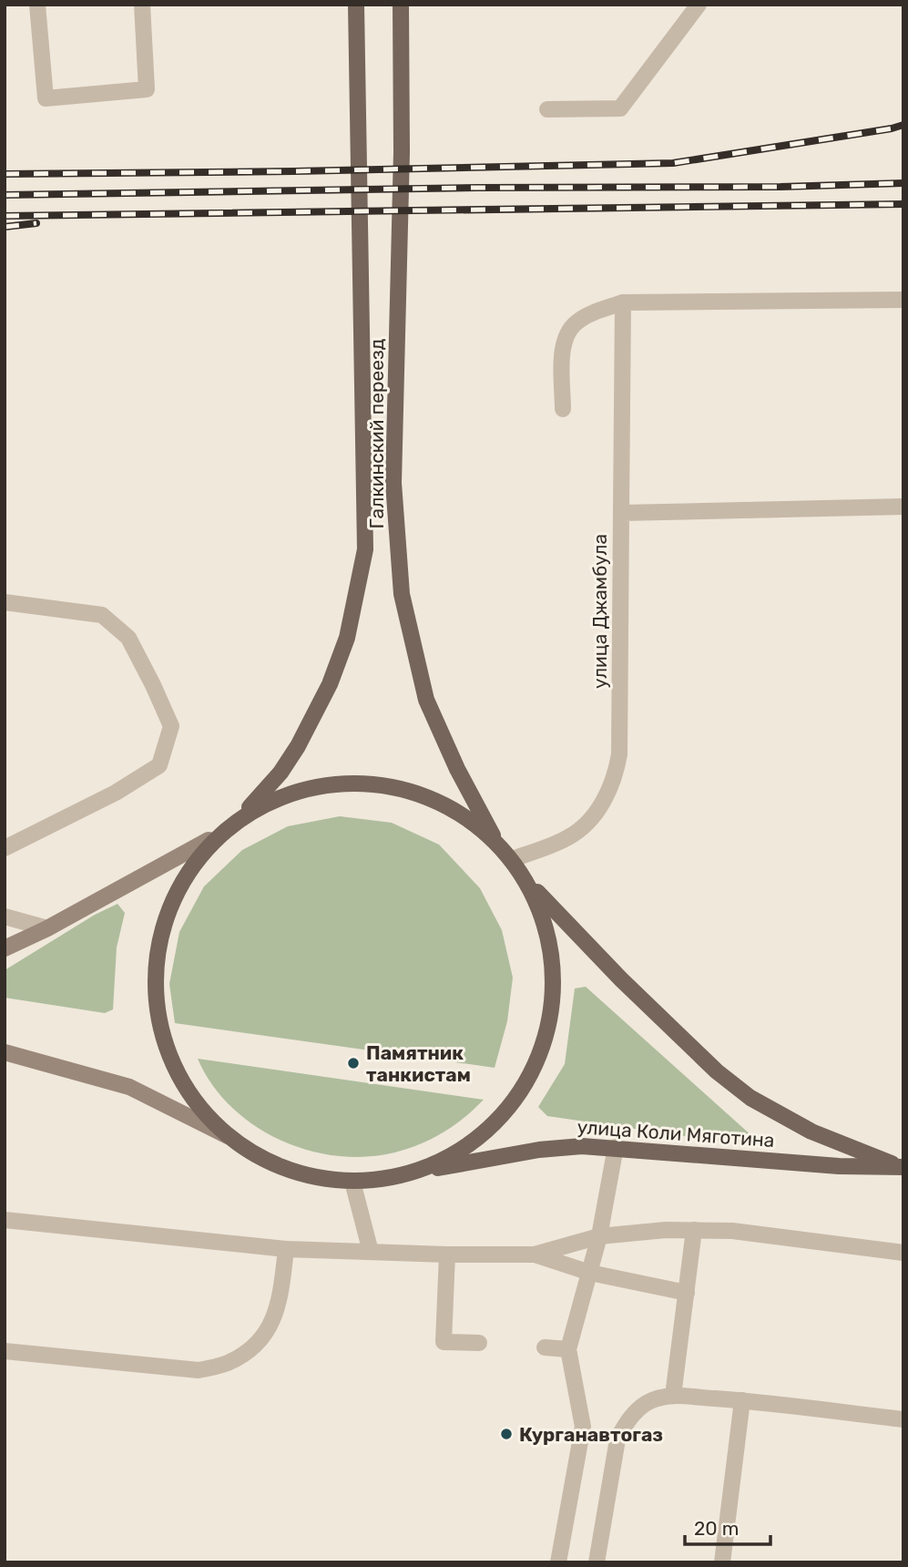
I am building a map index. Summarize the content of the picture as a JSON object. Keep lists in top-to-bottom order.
{
  "streets": {
    "main road": ["Галкинский переезд", "улица Коли Мяготина"],
    "street": ["улица Джамбула"]
  },
  "places": ["Памятник танкистам", "Курганавтогаз"],
  "scale_bar": "20 m"
}
